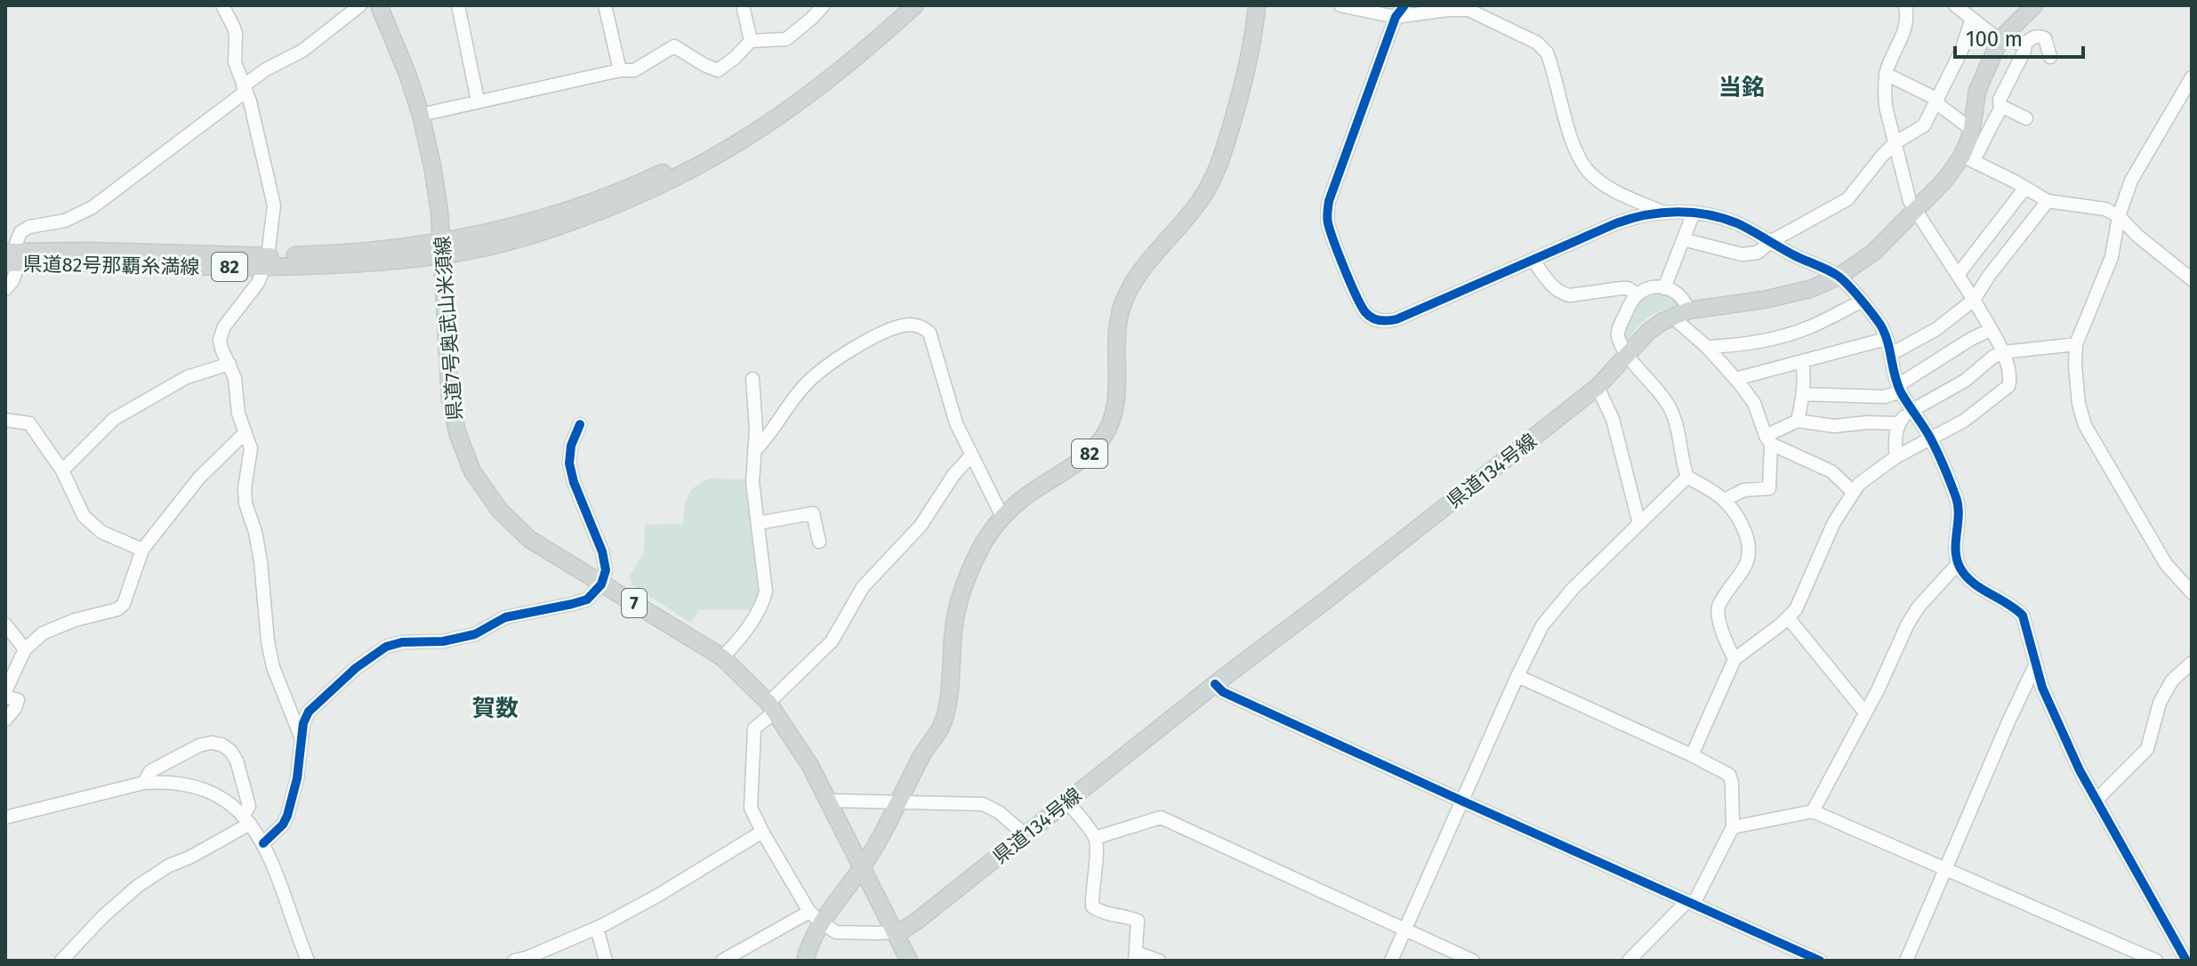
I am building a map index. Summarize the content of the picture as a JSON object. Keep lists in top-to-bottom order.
{
  "streets": {
    "main road": [
      "県道82号那覇糸満線",
      "82",
      "県道7号奥武山米須線",
      "県道134号線",
      "7"
    ]
  },
  "crossings": [
    ["県道82号那覇糸満線", "県道7号奥武山米須線"],
    ["82", "県道7号奥武山米須線"],
    ["県道7号奥武山米須線", "県道134号線"]
  ],
  "districts": ["当銘", "賀数"],
  "scale_bar": "100 m"
}
